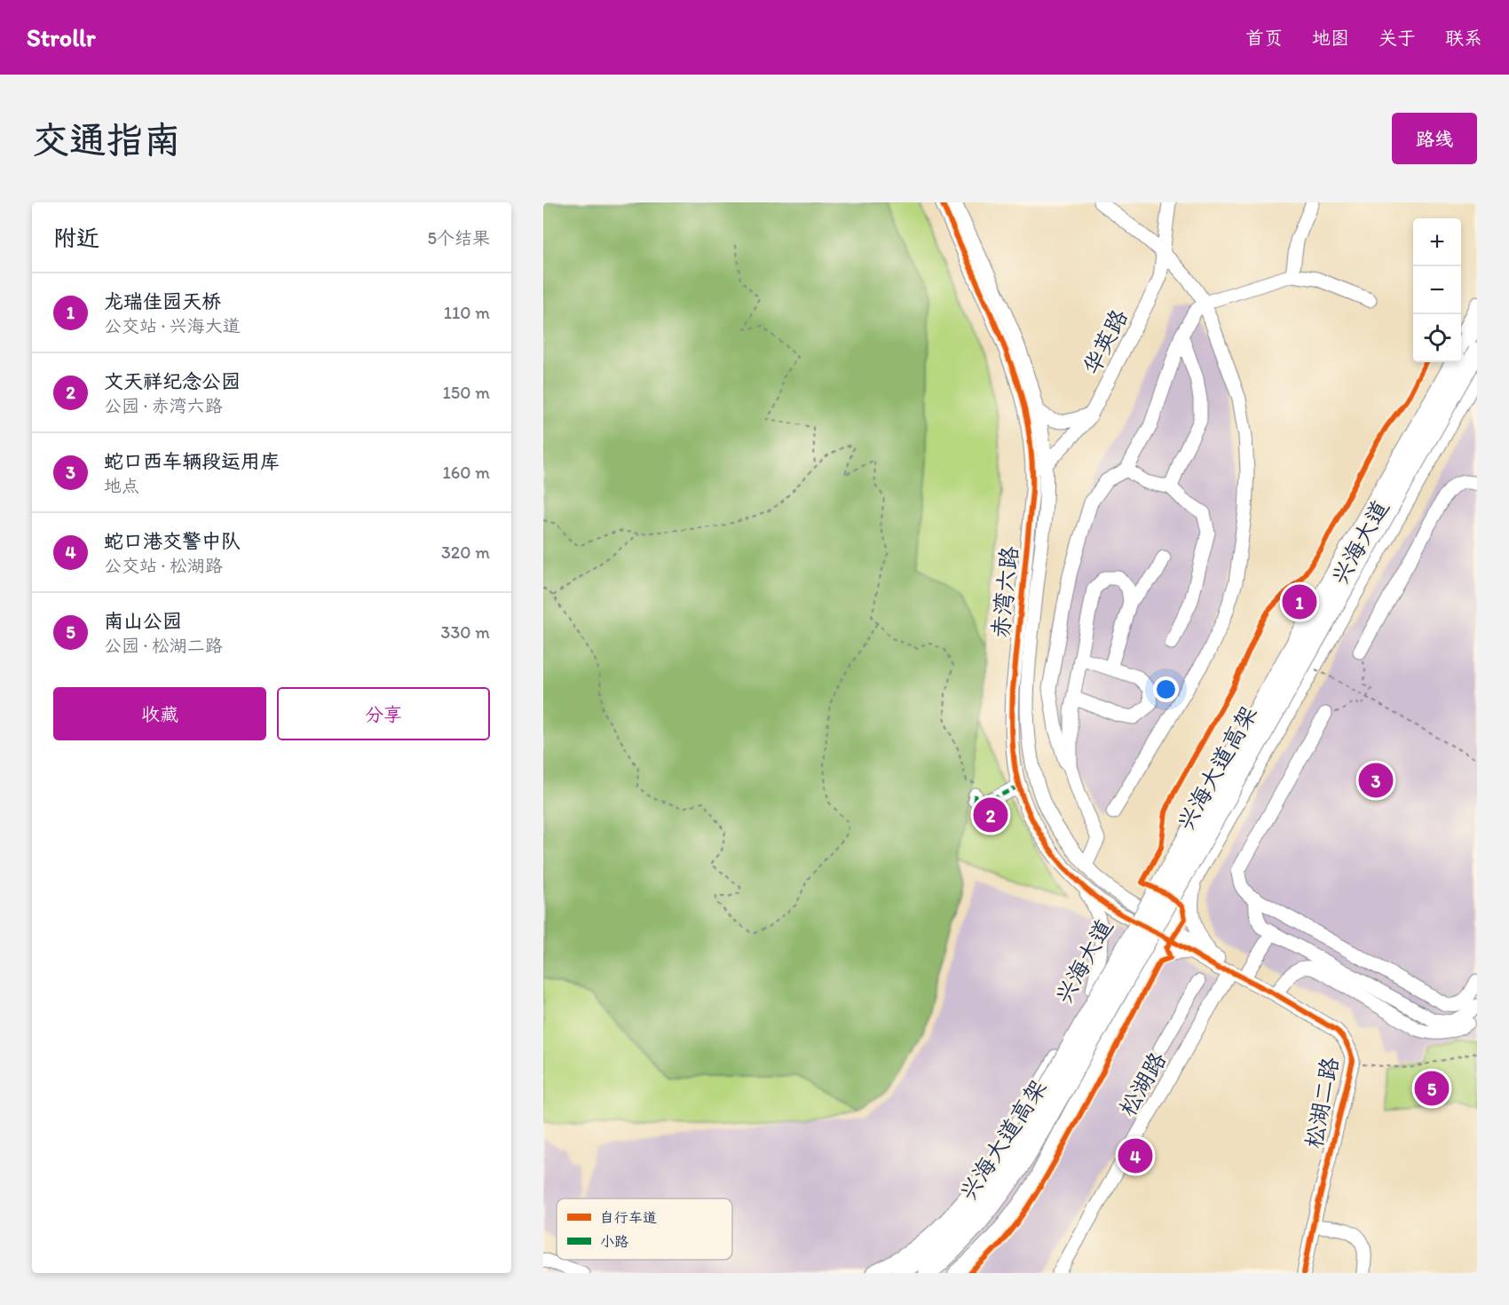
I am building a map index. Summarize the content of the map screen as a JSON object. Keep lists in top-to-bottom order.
{
  "streets": {
    "main road": ["兴海大道高架"],
    "street": [
      "华英路",
      "兴海大道",
      "赤湾六路",
      "松湖路",
      "松湖二路"
    ]
  },
  "crossings": [
    ["华英路", "赤湾六路"],
    ["兴海大道", "赤湾六路"],
    ["松湖路", "松湖二路"]
  ],
  "legend": ["自行车道", "小路"],
  "page": {
    "header": "Strollr",
    "nav": [
      "首页",
      "地图",
      "关于",
      "联系"
    ],
    "buttons": [
      "路线",
      ["收藏", "分享"]
    ],
    "title": "交通指南",
    "heading": ["附近", "5个结果"],
    "map_buttons": ["+", "−"],
    "list": [
      {
        "mark": "1",
        "name": "龙瑞佳园天桥",
        "note": "公交站 · 兴海大道",
        "value": "110 m"
      },
      {
        "mark": "2",
        "name": "文天祥纪念公园",
        "note": "公园 · 赤湾六路",
        "value": "150 m"
      },
      {
        "mark": "3",
        "name": "蛇口西车辆段运用库",
        "note": "地点",
        "value": "160 m"
      },
      {
        "mark": "4",
        "name": "蛇口港交警中队",
        "note": "公交站 · 松湖路",
        "value": "320 m"
      },
      {
        "mark": "5",
        "name": "南山公园",
        "note": "公园 · 松湖二路",
        "value": "330 m"
      }
    ],
    "pins": [
      "1",
      "3",
      "2",
      "5",
      "4"
    ]
  }
}
